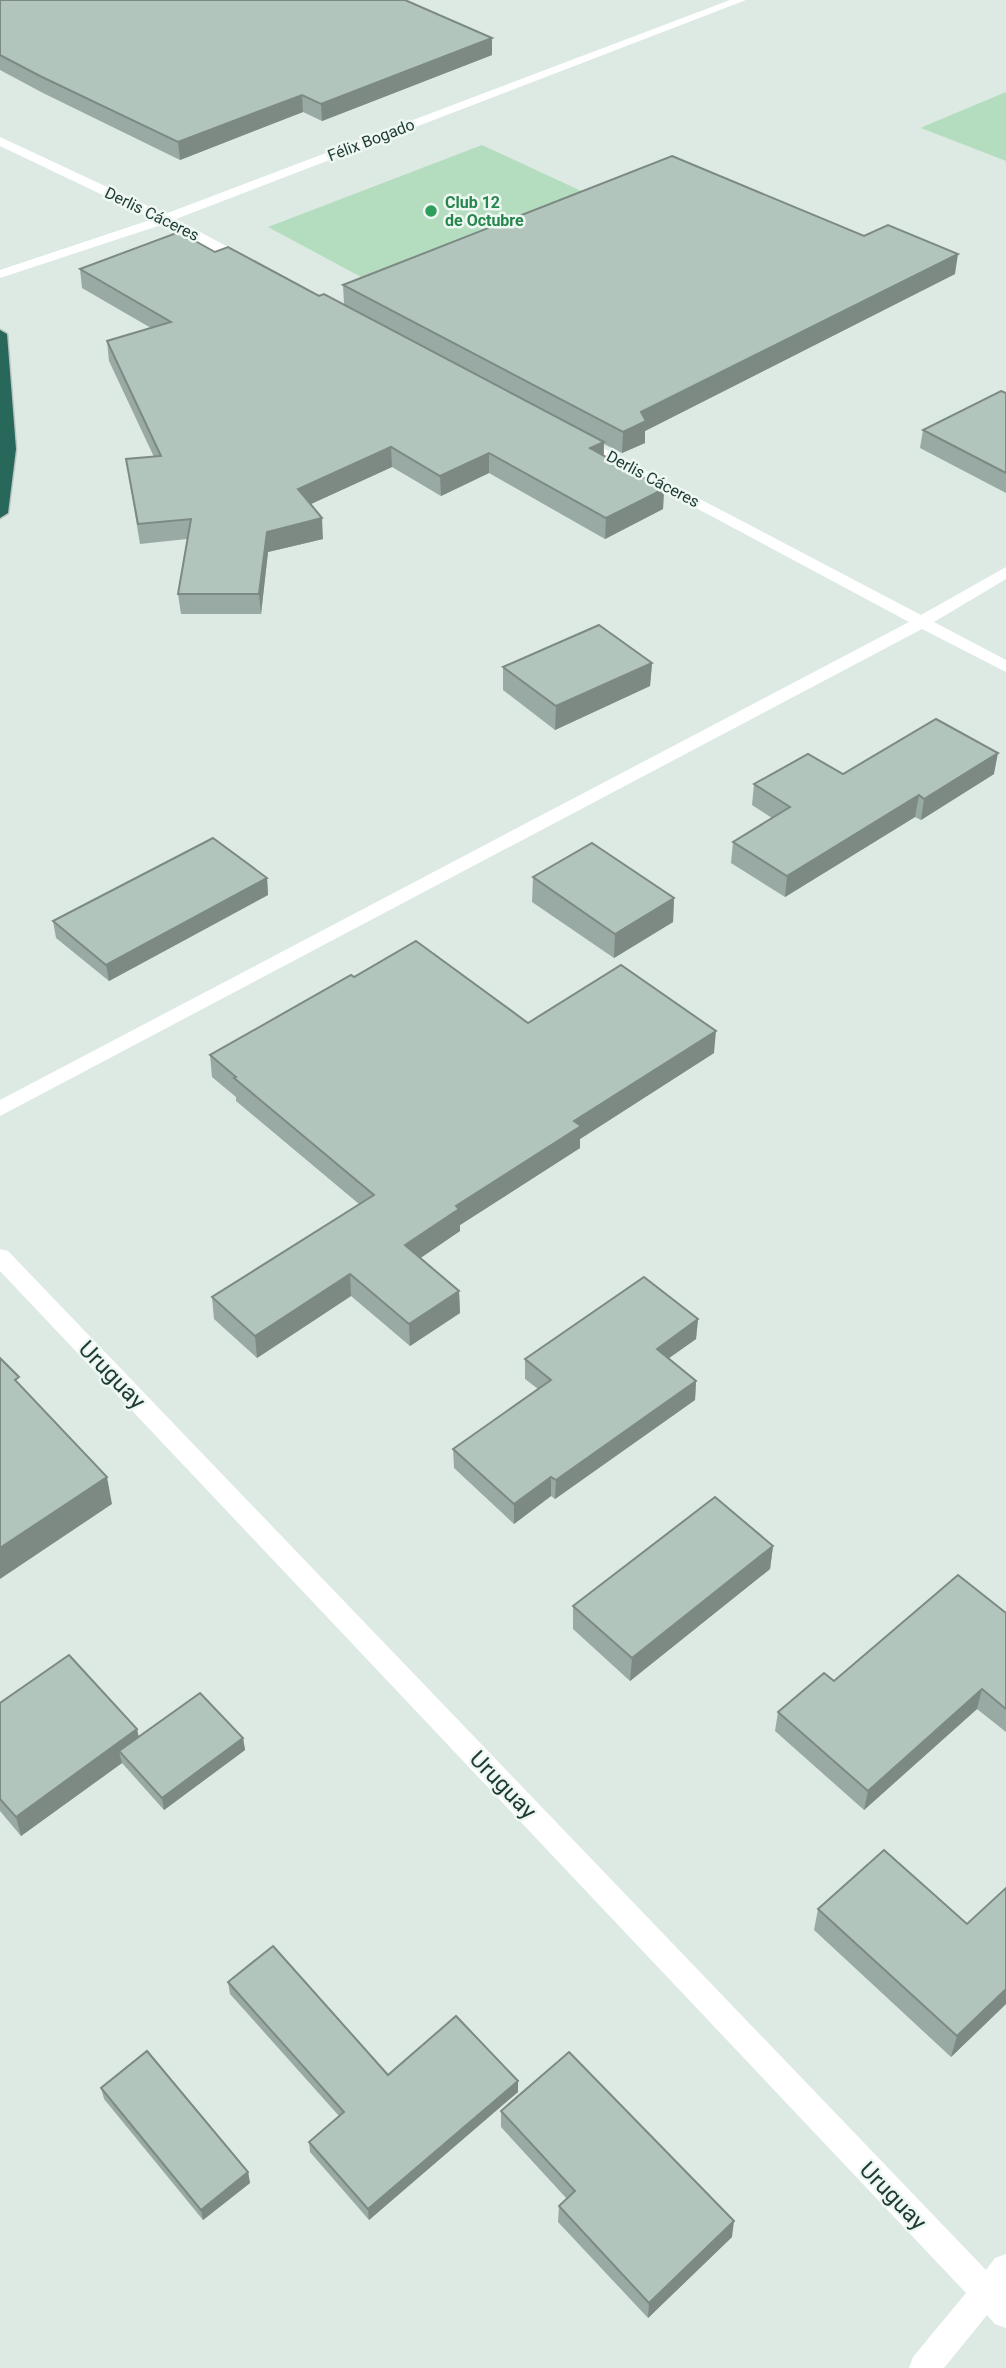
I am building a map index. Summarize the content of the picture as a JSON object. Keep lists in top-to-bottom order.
{
  "streets": {
    "street": ["Félix Bogado", "Derlis Cáceres", "Uruguay"]
  },
  "crossings": [
    ["Félix Bogado", "Derlis Cáceres"]
  ],
  "places": ["Club 12 de Octubre"]
}
